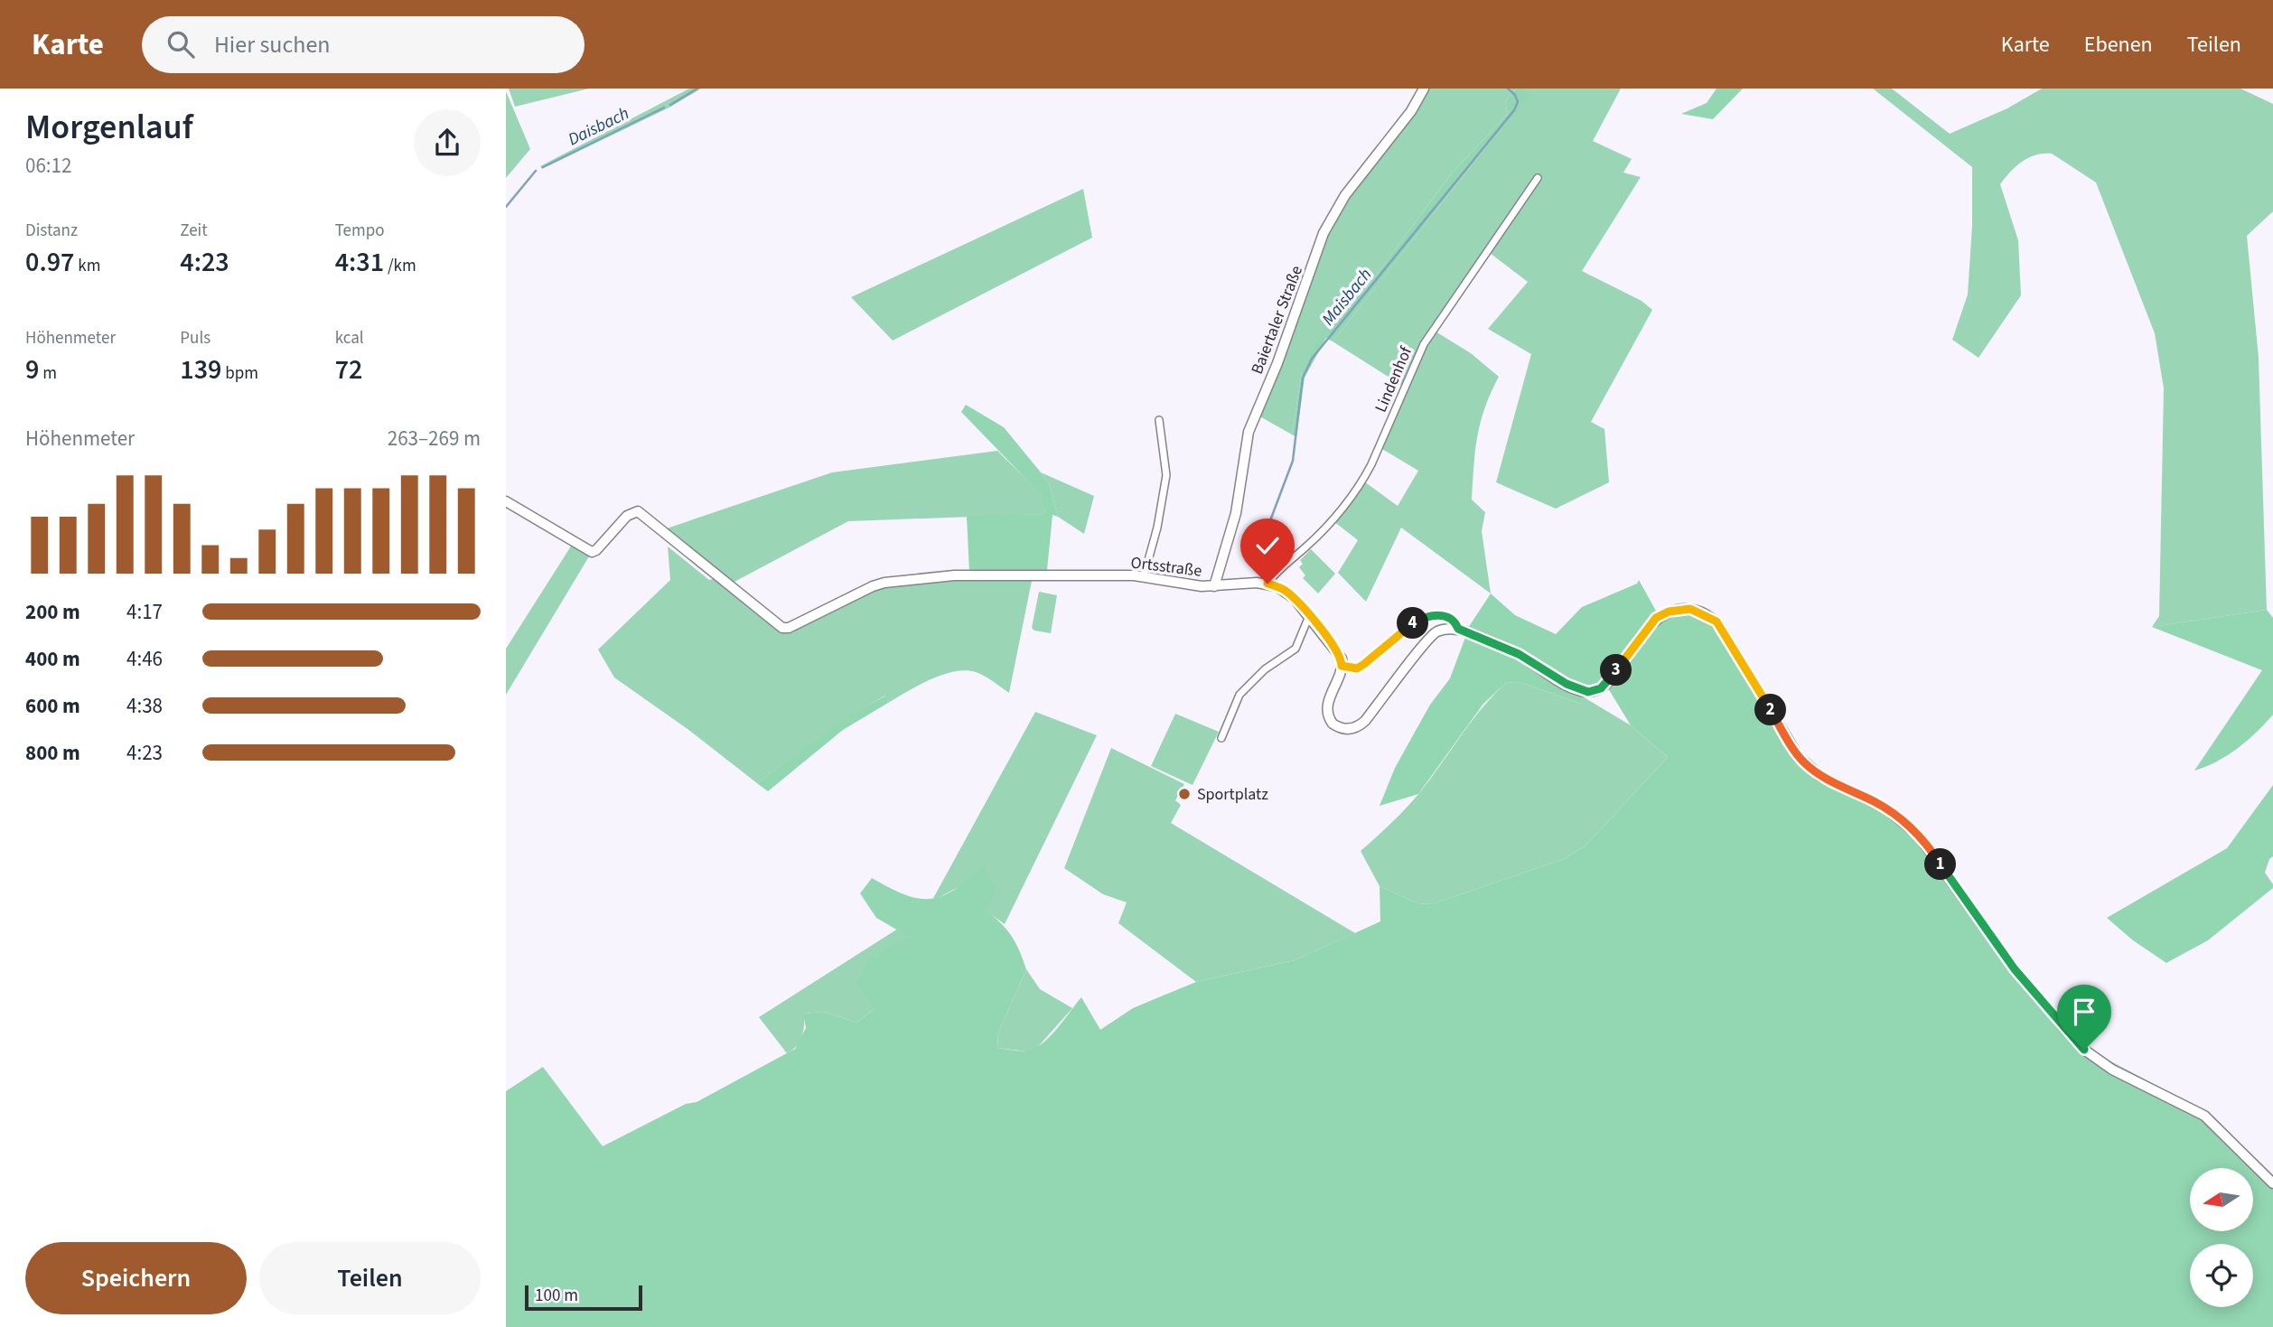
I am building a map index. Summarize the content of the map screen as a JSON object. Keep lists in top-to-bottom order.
{
  "streets": {
    "street": ["Baiertaler Straße", "Lindenhof", "Ortsstraße"]
  },
  "crossings": [
    ["Baiertaler Straße", "Ortsstraße"],
    ["Lindenhof", "Ortsstraße"]
  ],
  "water": ["Daisbach", "Maisbach"],
  "places": ["Sportplatz"],
  "scale_bar": "100 m",
  "north": "left",
  "page": {
    "header": "Karte",
    "search": "Hier suchen",
    "nav": ["Karte", "Ebenen", "Teilen"],
    "heading": ["Morgenlauf", "06:12"],
    "stats": [
      ["Distanz", "0.97 km"],
      ["Zeit", "4:23"],
      ["Tempo", "4:31 /km"],
      ["Höhenmeter", "9 m"],
      ["Puls", "139 bpm"],
      ["kcal", "72"]
    ],
    "chart": ["Höhenmeter", "263–269 m"],
    "list": [
      {
        "name": "200 m",
        "note": "4:17"
      },
      {
        "name": "400 m",
        "note": "4:46"
      },
      {
        "name": "600 m",
        "note": "4:38"
      },
      {
        "name": "800 m",
        "note": "4:23"
      }
    ],
    "pins": [
      "4",
      "3",
      "2",
      "1"
    ],
    "buttons": ["Speichern", "Teilen"],
    "scale": "100 m"
  }
}
